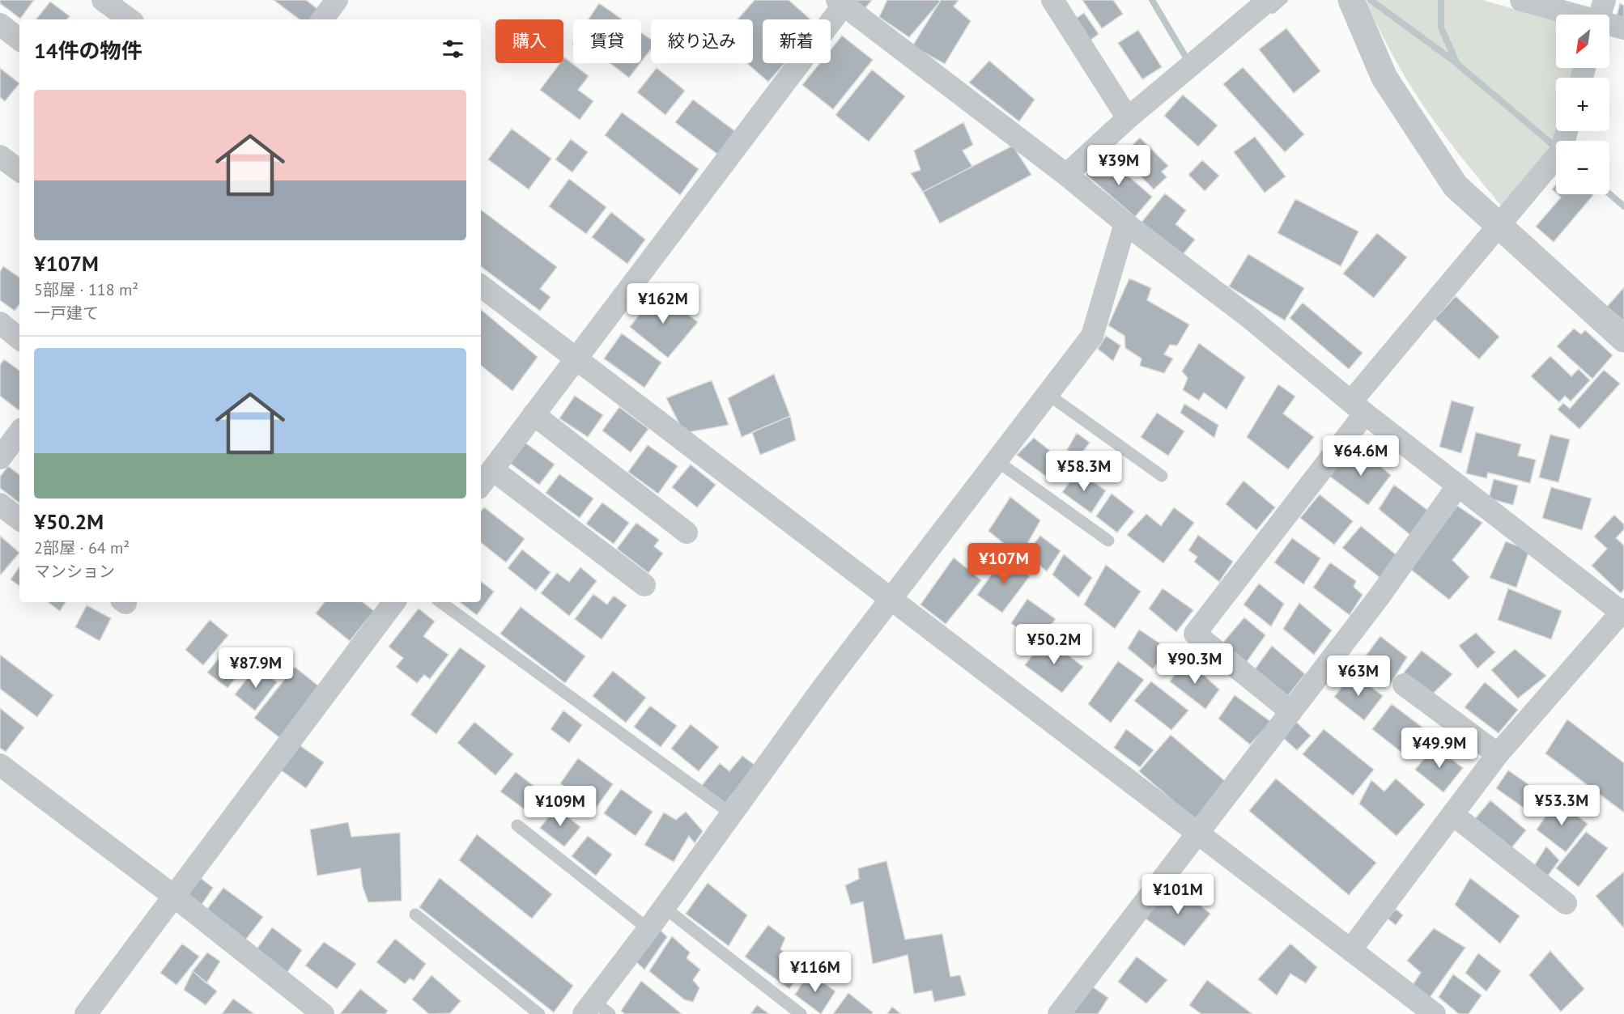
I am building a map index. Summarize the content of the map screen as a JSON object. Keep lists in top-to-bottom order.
{
  "north": "bottom left",
  "page": {
    "map_buttons": ["+", "−"],
    "chip": [
      "購入",
      "賃貸",
      "絞り込み",
      "新着"
    ],
    "heading": "14件の物件",
    "list": [
      {
        "name": "¥107M",
        "note": "5部屋 · 118 m² · 一戸建て"
      },
      {
        "name": "¥50.2M",
        "note": "2部屋 · 64 m² · マンション"
      }
    ],
    "price": [
      "¥39M",
      "¥162M",
      "¥64.6M",
      "¥58.3M",
      "¥107M",
      "¥50.2M",
      "¥90.3M",
      "¥87.9M",
      "¥63M",
      "¥49.9M",
      "¥53.3M",
      "¥109M",
      "¥101M",
      "¥116M"
    ]
  }
}
